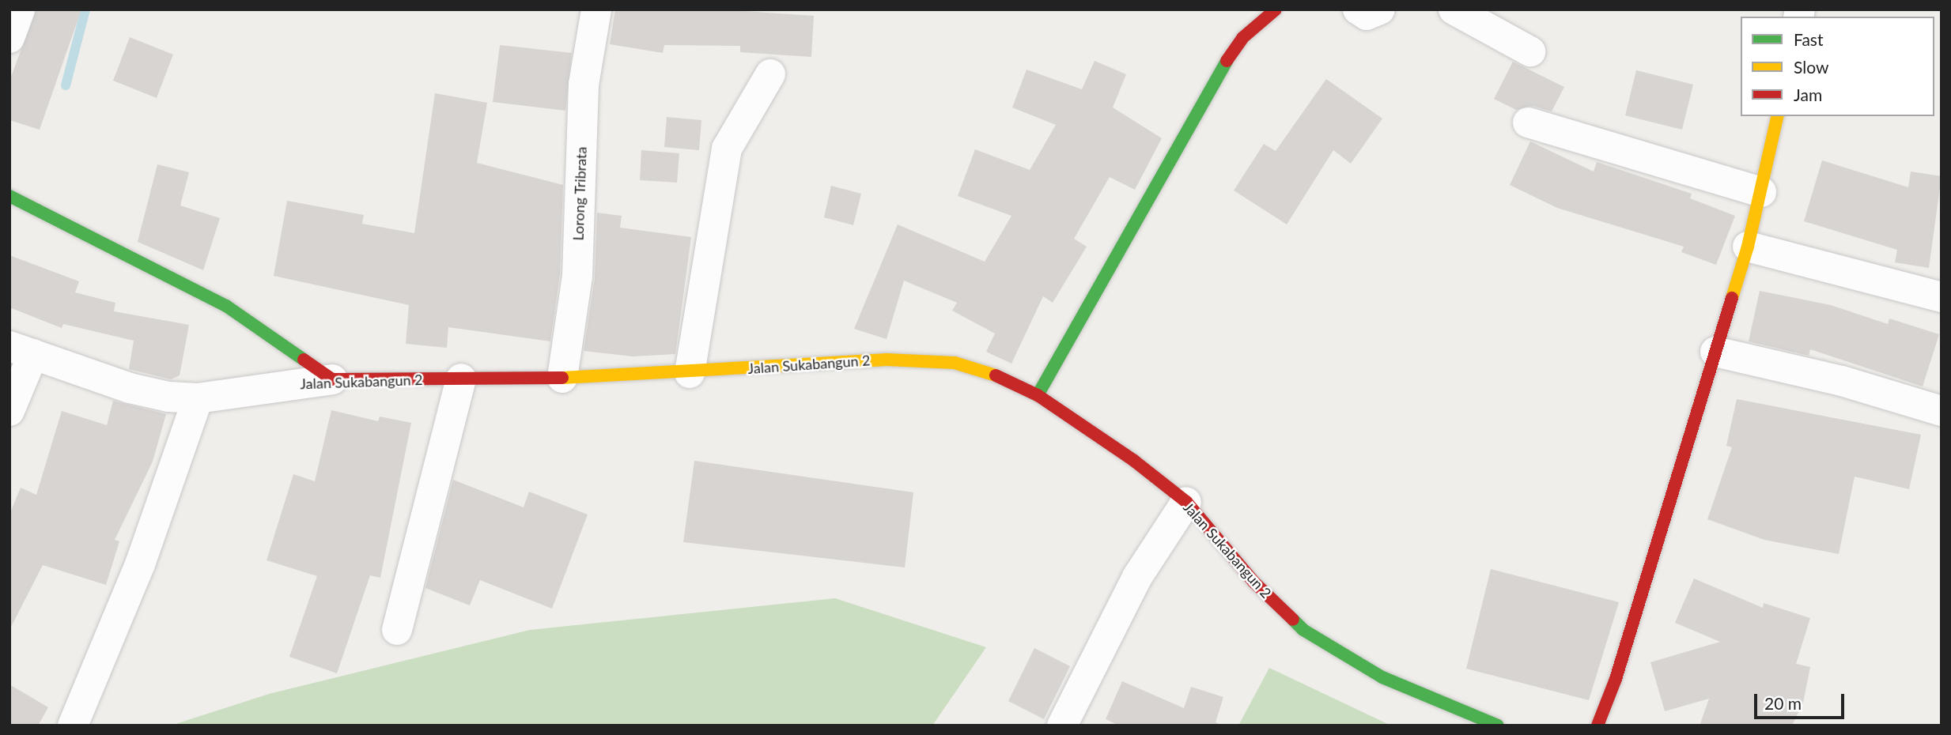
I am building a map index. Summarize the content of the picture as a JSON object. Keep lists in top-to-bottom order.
{
  "streets": {
    "street": ["Lorong Tribrata", "Jalan Sukabangun 2"]
  },
  "crossings": [
    ["Lorong Tribrata", "Jalan Sukabangun 2"]
  ],
  "legend": ["Fast", "Slow", "Jam"],
  "scale_bar": "20 m"
}
